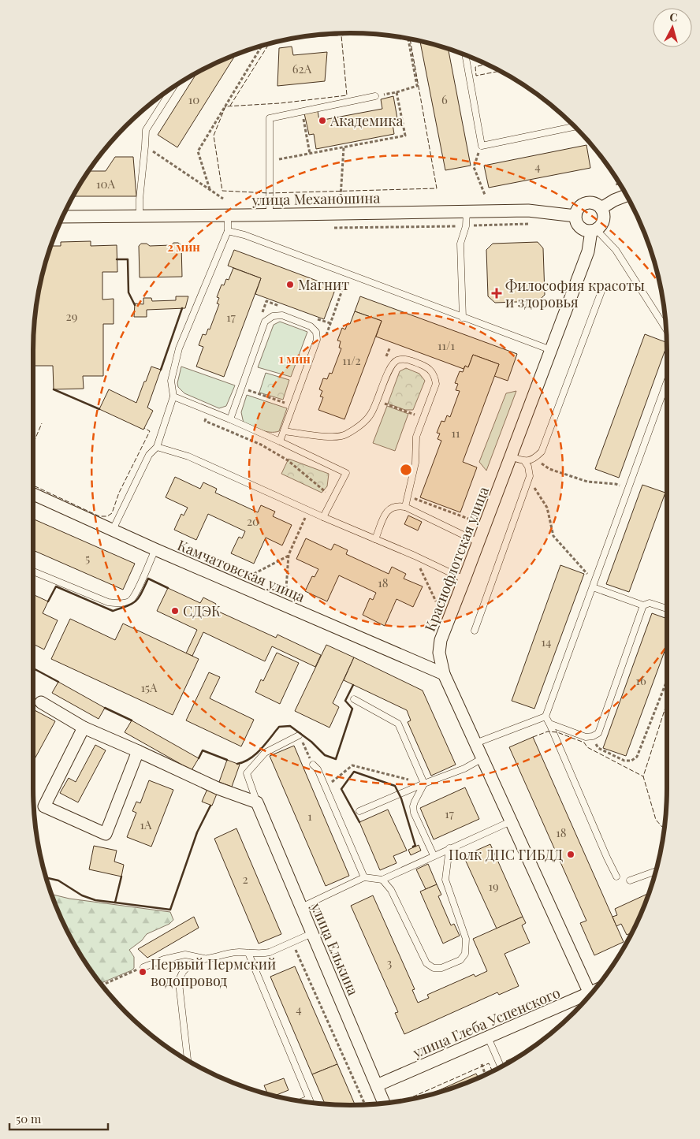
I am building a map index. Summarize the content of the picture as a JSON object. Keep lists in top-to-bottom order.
{
  "streets": {
    "street": [
      "улица Механошина",
      "Краснофлотская улица",
      "Камчатовская улица",
      "улица Елькина",
      "улица Глеба Успенского"
    ]
  },
  "crossings": [
    ["улица Механошина", "Краснофлотская улица"],
    ["Краснофлотская улица", "Камчатовская улица"],
    ["улица Елькина", "улица Глеба Успенского"]
  ],
  "places": {
    "other": [
      "Академика",
      "Магнит",
      "СДЭК",
      "Полк ДПС ГИБДД",
      "Первый Пермский водопровод"
    ],
    "health": ["Философия красоты и здоровья"]
  },
  "house_numbers": [
    "62А",
    "10",
    "6",
    "4",
    "10А",
    "29",
    "17",
    "11/1",
    "11/2",
    "11",
    "20",
    "5",
    "18",
    "14",
    "16",
    "15А",
    "17",
    "1",
    "1А",
    "18",
    "2",
    "19",
    "3",
    "4"
  ],
  "scale_bar": "50 m",
  "north": "top",
  "rings": ["2 мин", "1 мин"]
}
